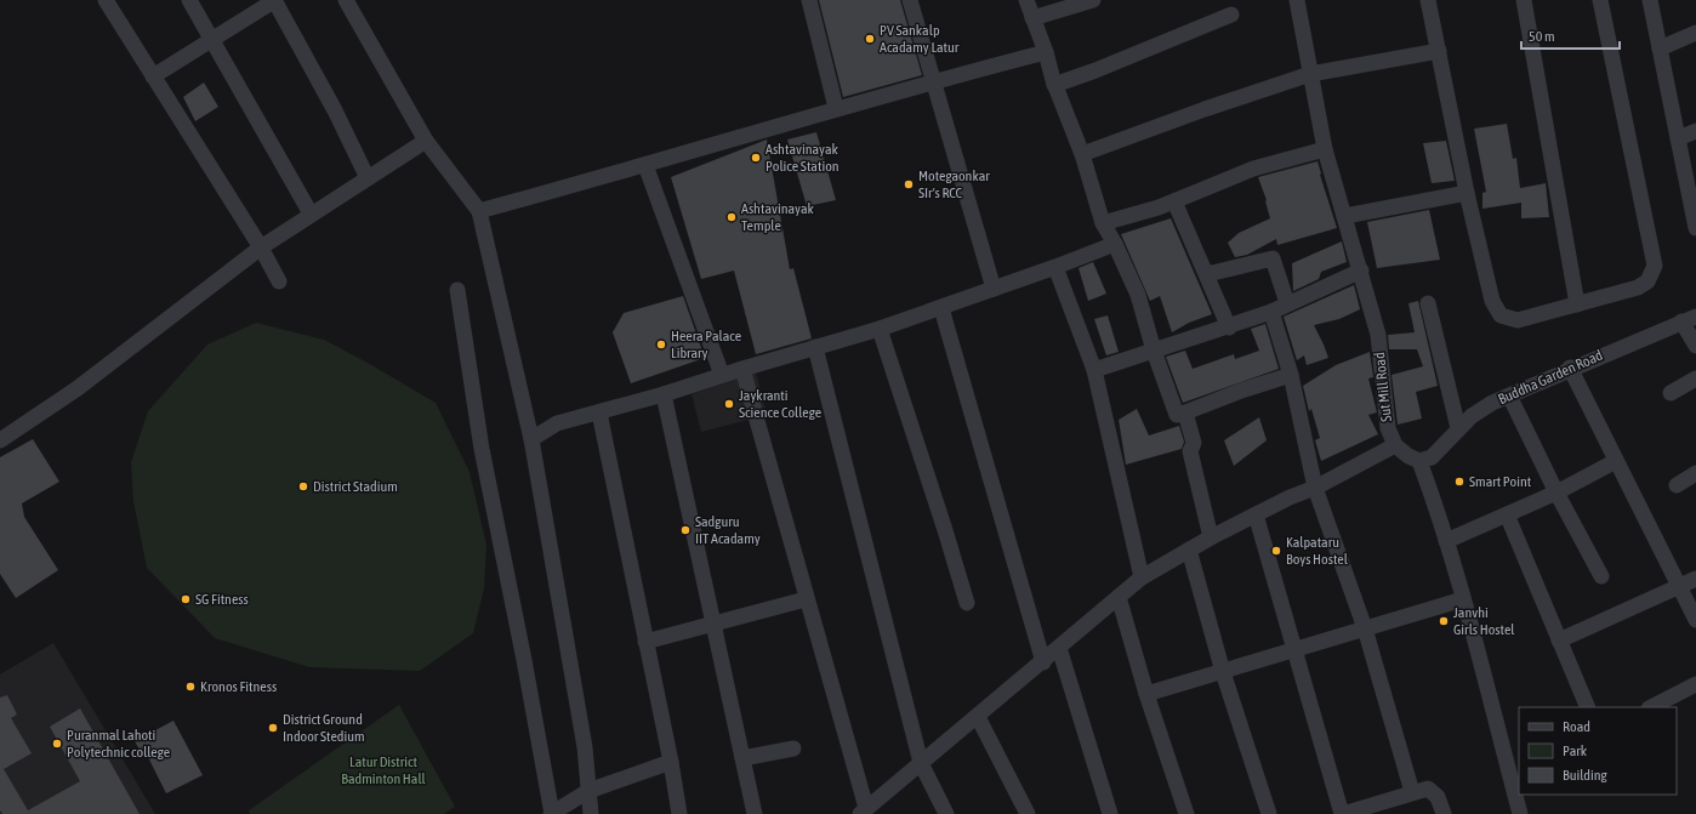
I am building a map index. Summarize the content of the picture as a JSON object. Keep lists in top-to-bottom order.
{
  "streets": {
    "street": ["Buddha Garden Road", "Sut Mill Road"]
  },
  "parks": ["Latur District Badminton Hall"],
  "places": [
    "PV Sankalp Acadamy Latur",
    "Ashtavinayak Police Station",
    "Motegaonkar SIr's RCC",
    "Ashtavinayak Temple",
    "Heera Palace Library",
    "Jaykranti Science College",
    "Smart Point",
    "District Stadium",
    "Sadguru IIT Acadamy",
    "Kalpataru Boys Hostel",
    "SG Fitness",
    "Janvhi Girls Hostel",
    "Kronos Fitness",
    "District Ground Indoor Stedium",
    "Puranmal Lahoti Polytechnic college"
  ],
  "legend": ["Road", "Park", "Building"],
  "scale_bar": "50 m"
}
